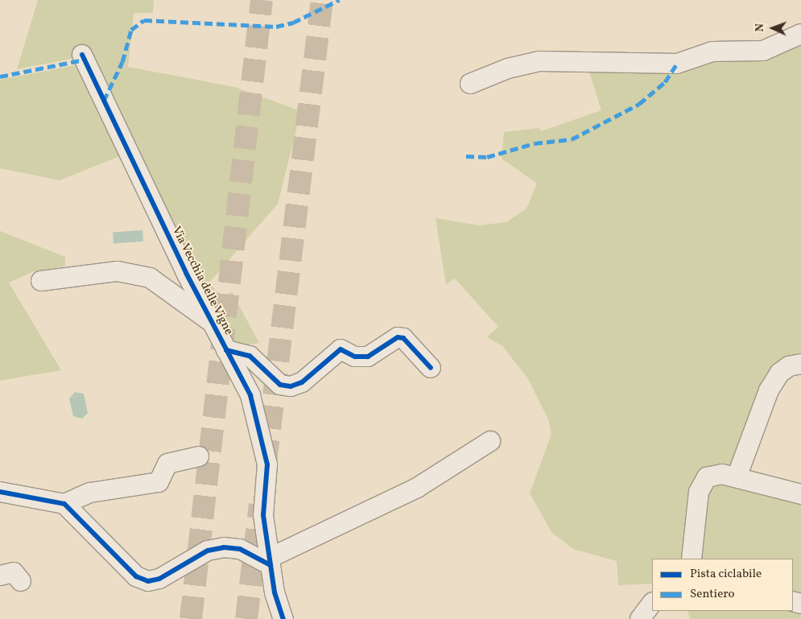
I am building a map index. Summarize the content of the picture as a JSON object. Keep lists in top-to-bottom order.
{
  "streets": {
    "street": ["Via Vecchia delle Vigne"]
  },
  "legend": ["Pista ciclabile", "Sentiero"],
  "north": "left"
}
